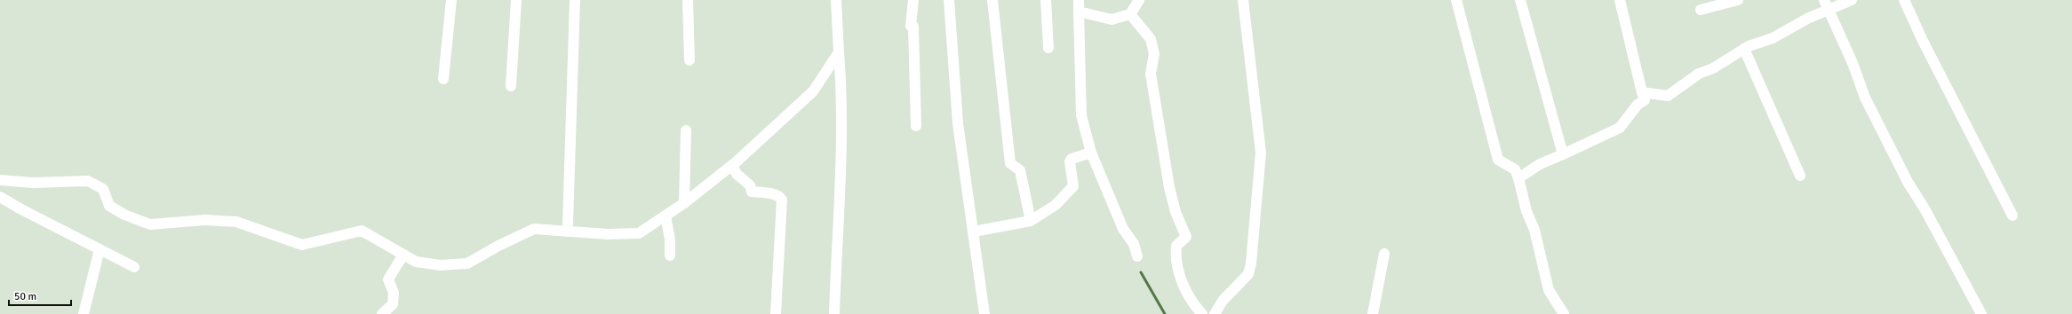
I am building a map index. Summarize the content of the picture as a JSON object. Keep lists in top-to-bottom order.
{
  "scale_bar": "50 m"
}
